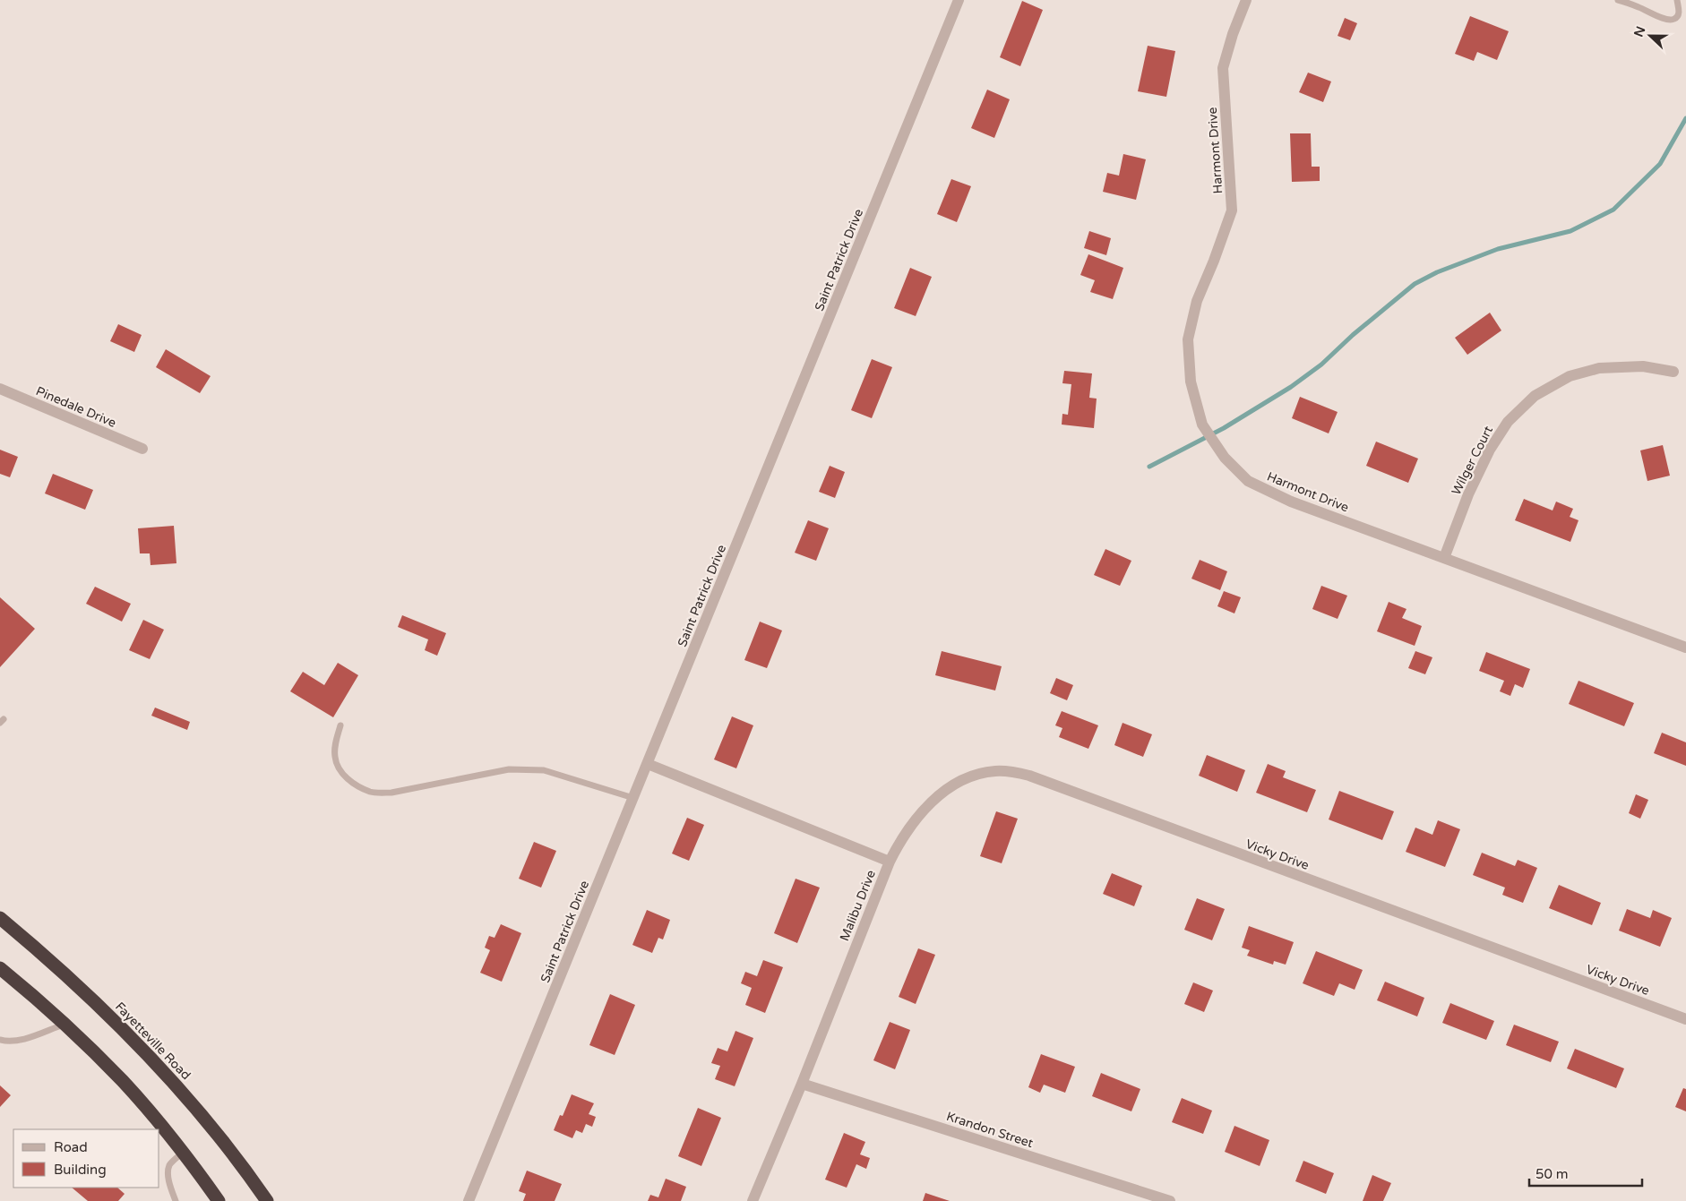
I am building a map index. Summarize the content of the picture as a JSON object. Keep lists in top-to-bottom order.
{
  "streets": {
    "highway": ["Fayetteville Road"],
    "street": [
      "Harmont Drive",
      "Saint Patrick Drive",
      "Pinedale Drive",
      "Wilger Court",
      "Vicky Drive",
      "Malibu Drive",
      "Krandon Street"
    ]
  },
  "crossings": [
    ["Harmont Drive", "Wilger Court"],
    ["Saint Patrick Drive", "Malibu Drive"],
    ["Vicky Drive", "Malibu Drive"],
    ["Malibu Drive", "Krandon Street"]
  ],
  "legend": ["Road", "Building"],
  "scale_bar": "50 m",
  "north": "left"
}
